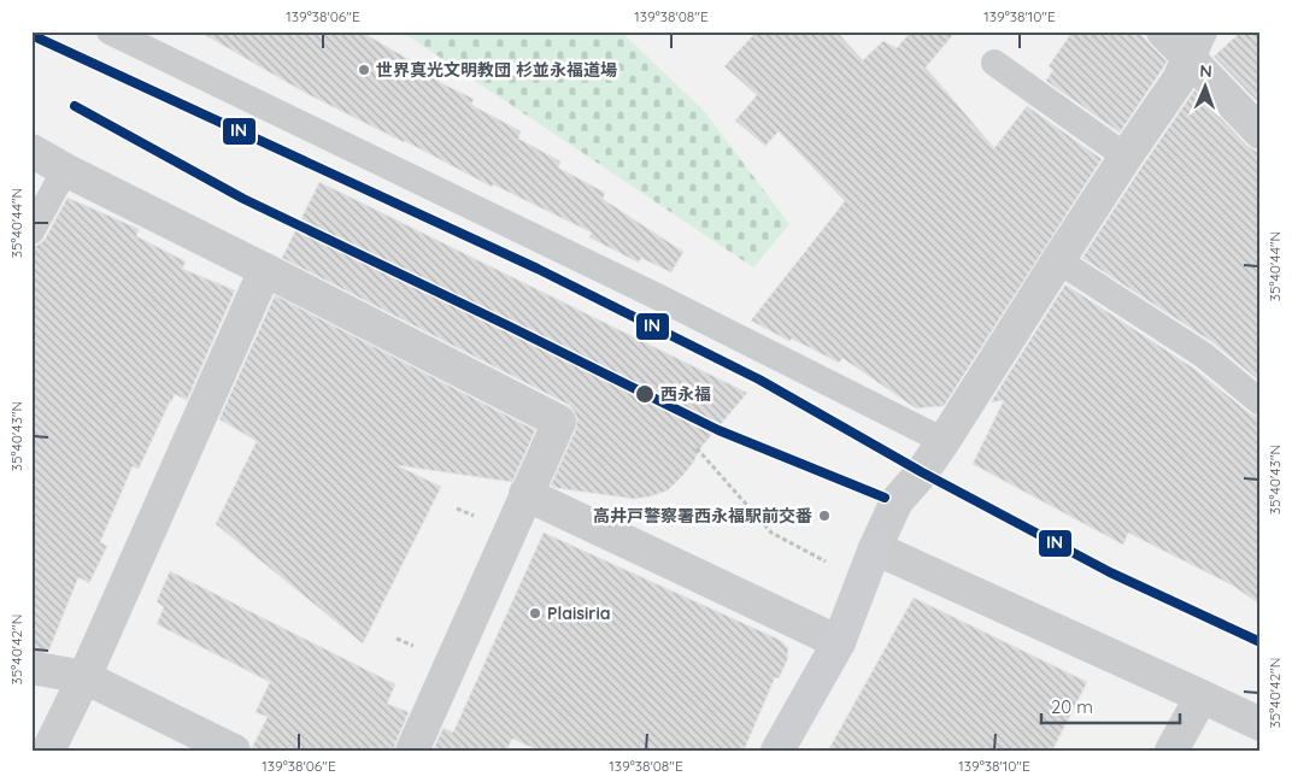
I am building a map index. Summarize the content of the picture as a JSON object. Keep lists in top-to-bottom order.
{
  "places": [
    "世界真光文明教団 杉並永福道場",
    "西永福",
    "高井戸警察署西永福駅前交番",
    "Plaisiria"
  ],
  "lines": ["transit line IN"],
  "scale_bar": "20 m",
  "north": "top",
  "coordinates": [
    "139°38'06\"E",
    "139°38'08\"E",
    "139°38'10\"E",
    "35°40'44\"N",
    "35°40'43\"N",
    "35°40'42\"N"
  ]
}
